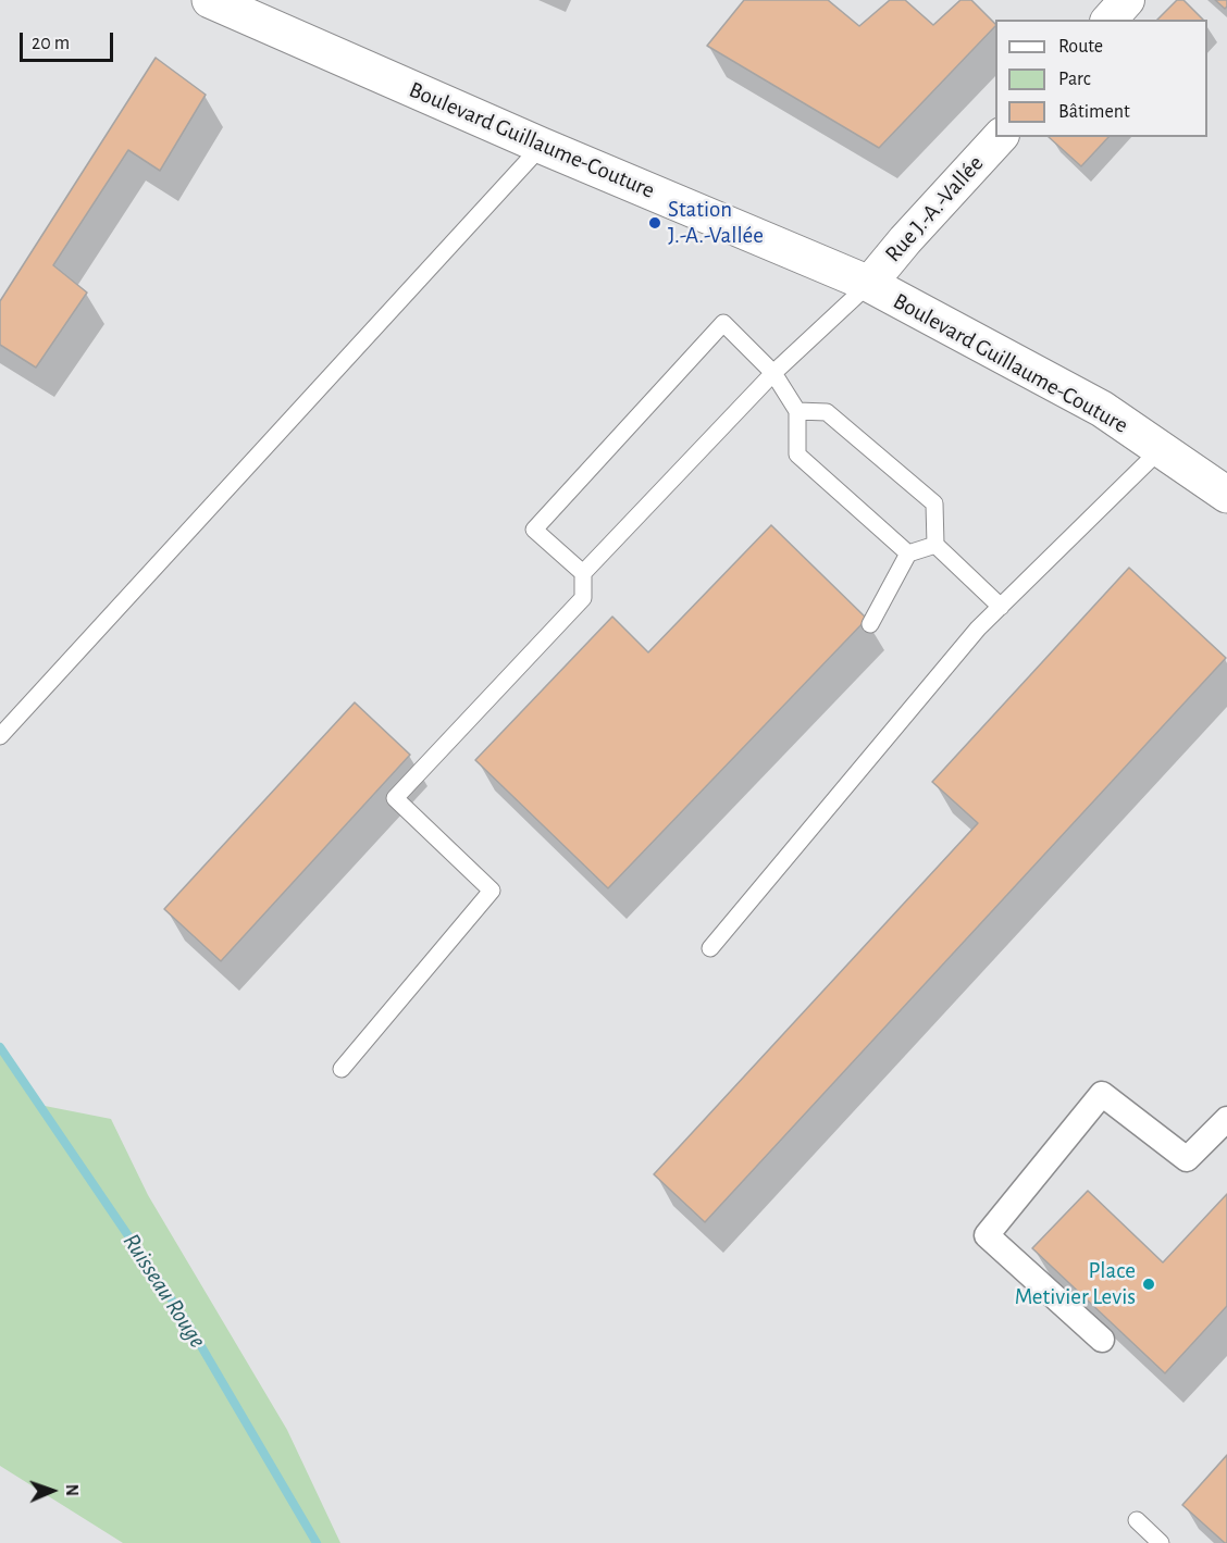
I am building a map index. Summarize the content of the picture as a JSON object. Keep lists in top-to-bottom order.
{
  "streets": {
    "main road": ["Boulevard Guillaume-Couture"],
    "street": ["Rue J.-A.-Vallée"]
  },
  "crossings": [
    ["Boulevard Guillaume-Couture", "Rue J.-A.-Vallée"]
  ],
  "water": ["Ruisseau Rouge"],
  "places": ["Station J.-A.-Vallée", "Place Metivier Levis"],
  "legend": ["Route", "Parc", "Bâtiment"],
  "scale_bar": "20 m",
  "north": "right"
}
